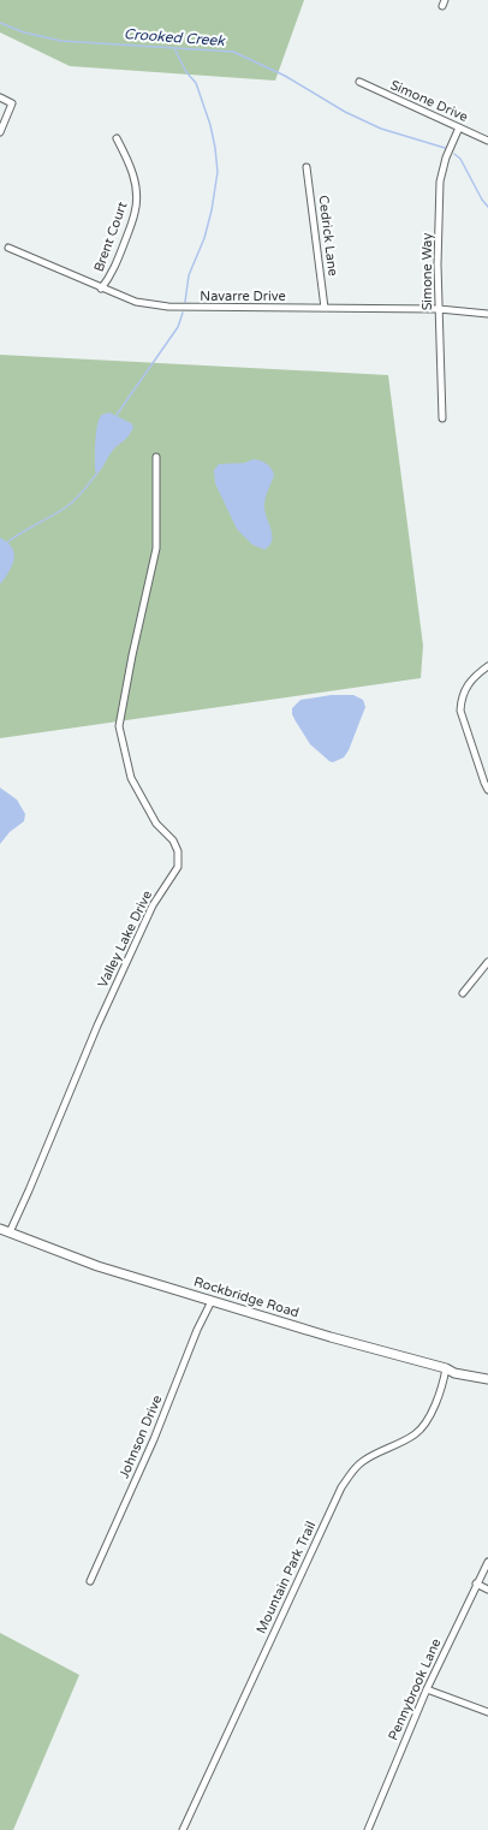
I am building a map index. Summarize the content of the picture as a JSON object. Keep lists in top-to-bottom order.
{
  "streets": {
    "main road": ["Rockbridge Road"],
    "street": [
      "Simone Drive",
      "Cedrick Lane",
      "Brent Court",
      "Simone Way",
      "Navarre Drive",
      "Valley Lake Drive",
      "Johnson Drive",
      "Mountain Park Trail",
      "Pennybrook Lane"
    ]
  },
  "crossings": [
    ["Simone Drive", "Simone Way"],
    ["Cedrick Lane", "Navarre Drive"],
    ["Brent Court", "Navarre Drive"],
    ["Simone Way", "Navarre Drive"],
    ["Valley Lake Drive", "Rockbridge Road"],
    ["Rockbridge Road", "Johnson Drive"],
    ["Rockbridge Road", "Mountain Park Trail"]
  ],
  "water": ["Crooked Creek"]
}
